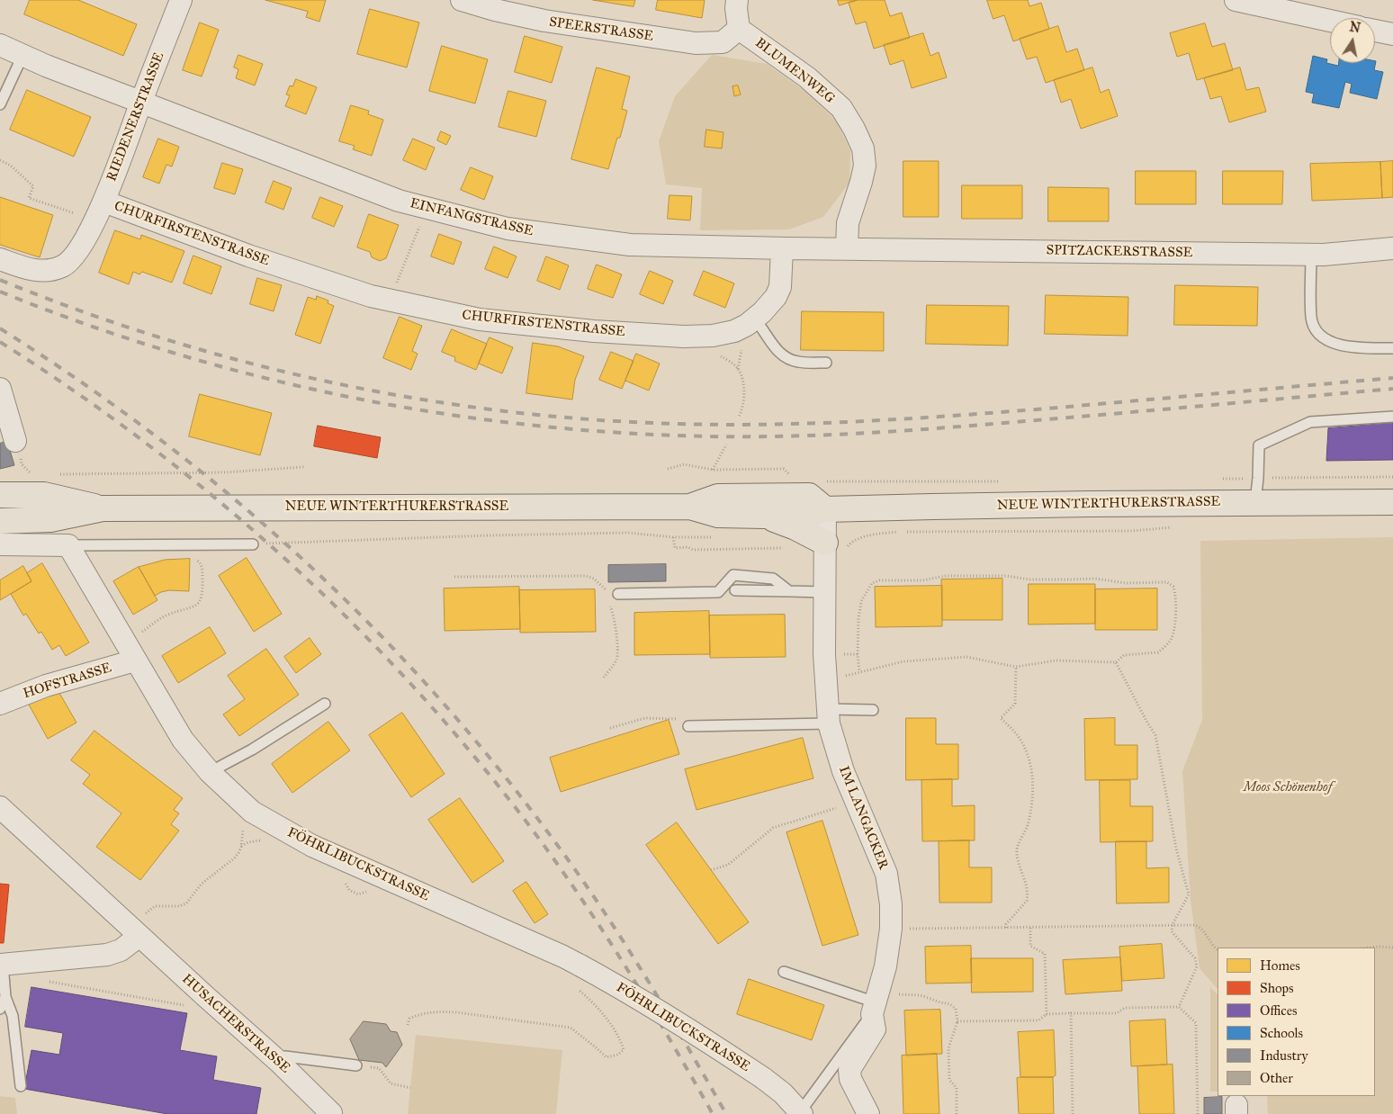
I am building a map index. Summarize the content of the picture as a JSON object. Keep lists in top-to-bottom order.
{
  "streets": {
    "main road": ["NEUE WINTERTHURERSTRASSE"],
    "street": [
      "SPEERSTRASSE",
      "BLUMENWEG",
      "RIEDENERSTRASSE",
      "EINFANGSTRASSE",
      "CHURFIRSTENSTRASSE",
      "SPITZACKERSTRASSE",
      "HOFSTRASSE",
      "IM LANGACKER",
      "FÖHRLIBUCKSTRASSE",
      "HUSACHERSTRASSE"
    ]
  },
  "crossings": [
    ["SPEERSTRASSE", "BLUMENWEG"],
    ["BLUMENWEG", "EINFANGSTRASSE"],
    ["BLUMENWEG", "SPITZACKERSTRASSE"],
    ["RIEDENERSTRASSE", "EINFANGSTRASSE"],
    ["RIEDENERSTRASSE", "CHURFIRSTENSTRASSE"],
    ["EINFANGSTRASSE", "CHURFIRSTENSTRASSE"],
    ["EINFANGSTRASSE", "SPITZACKERSTRASSE"],
    ["NEUE WINTERTHURERSTRASSE", "IM LANGACKER"],
    ["HOFSTRASSE", "FÖHRLIBUCKSTRASSE"]
  ],
  "parks": ["Moos Schönenhof"],
  "legend": [
    "Homes",
    "Shops",
    "Offices",
    "Schools",
    "Industry",
    "Other"
  ],
  "north": "top"
}
